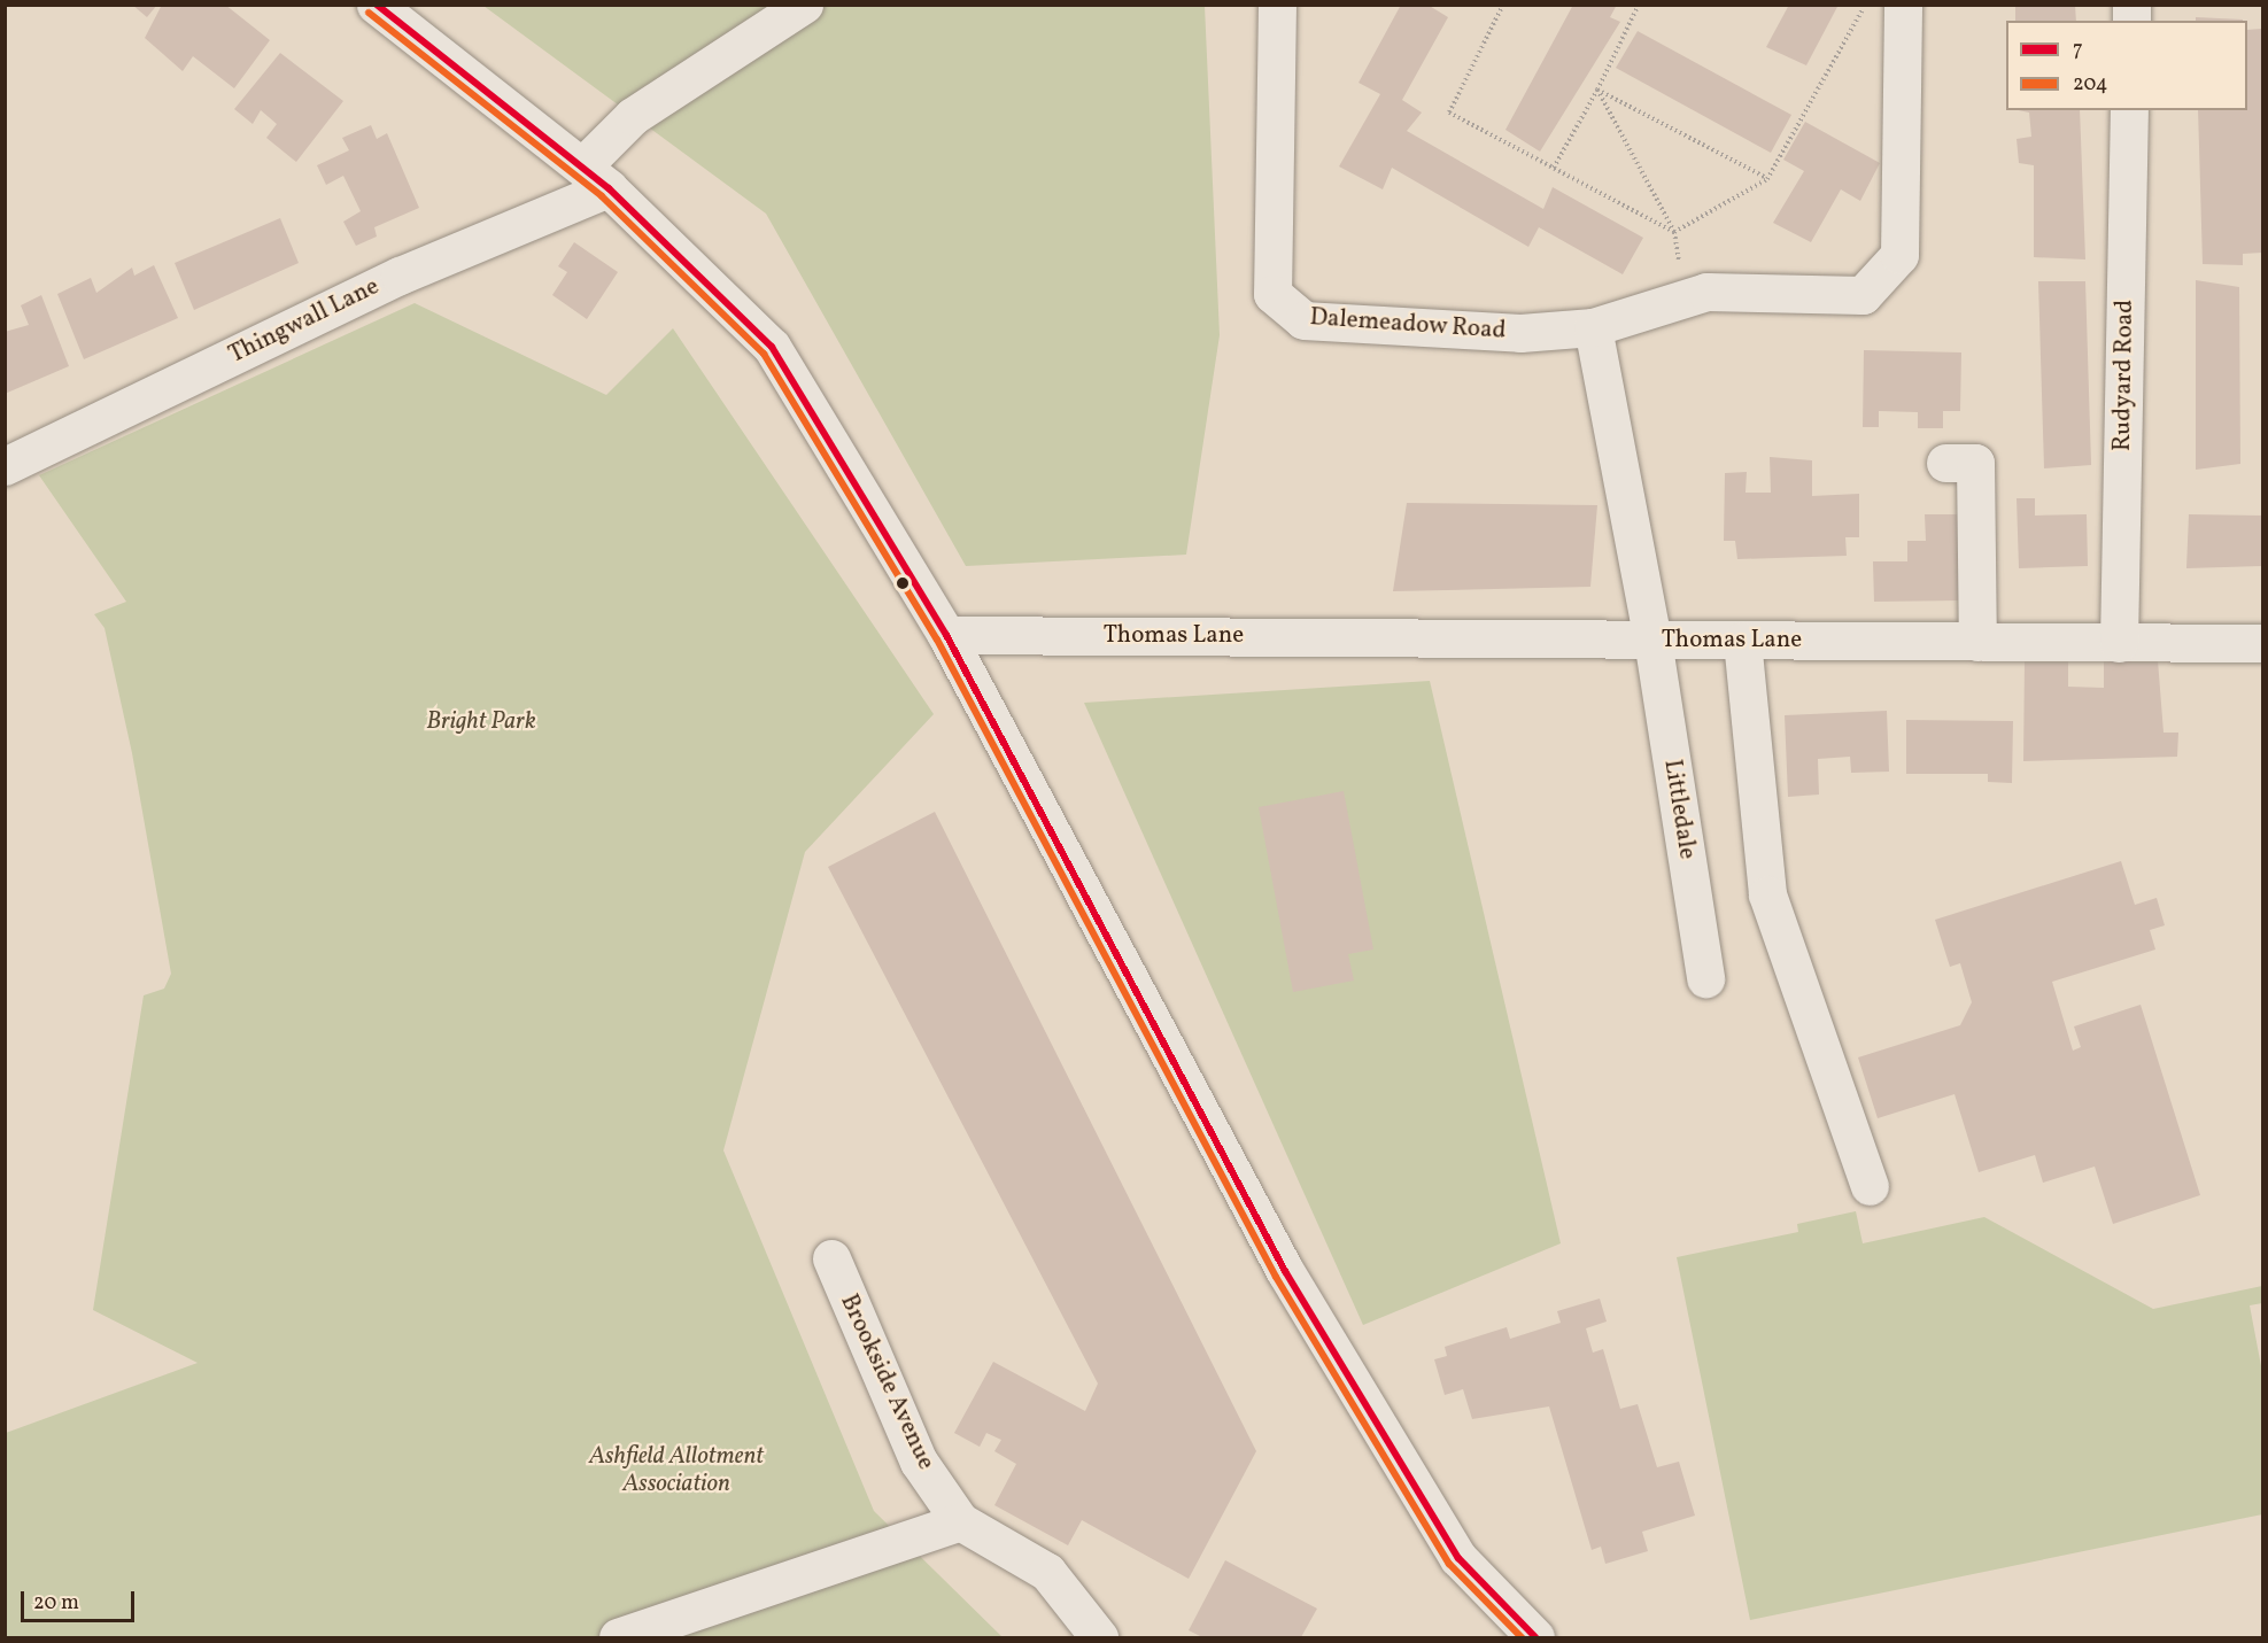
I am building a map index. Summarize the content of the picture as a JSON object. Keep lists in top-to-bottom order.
{
  "streets": {
    "street": [
      "Thingwall Lane",
      "Dalemeadow Road",
      "Rudyard Road",
      "Thomas Lane",
      "Littledale",
      "Brookside Avenue"
    ]
  },
  "crossings": [
    ["Rudyard Road", "Thomas Lane"],
    ["Thomas Lane", "Littledale"]
  ],
  "parks": ["Bright Park", "Ashfield Allotment Association"],
  "lines": ["transit line 7", "transit line 204"],
  "legend": ["7", "204"],
  "scale_bar": "20 m"
}
